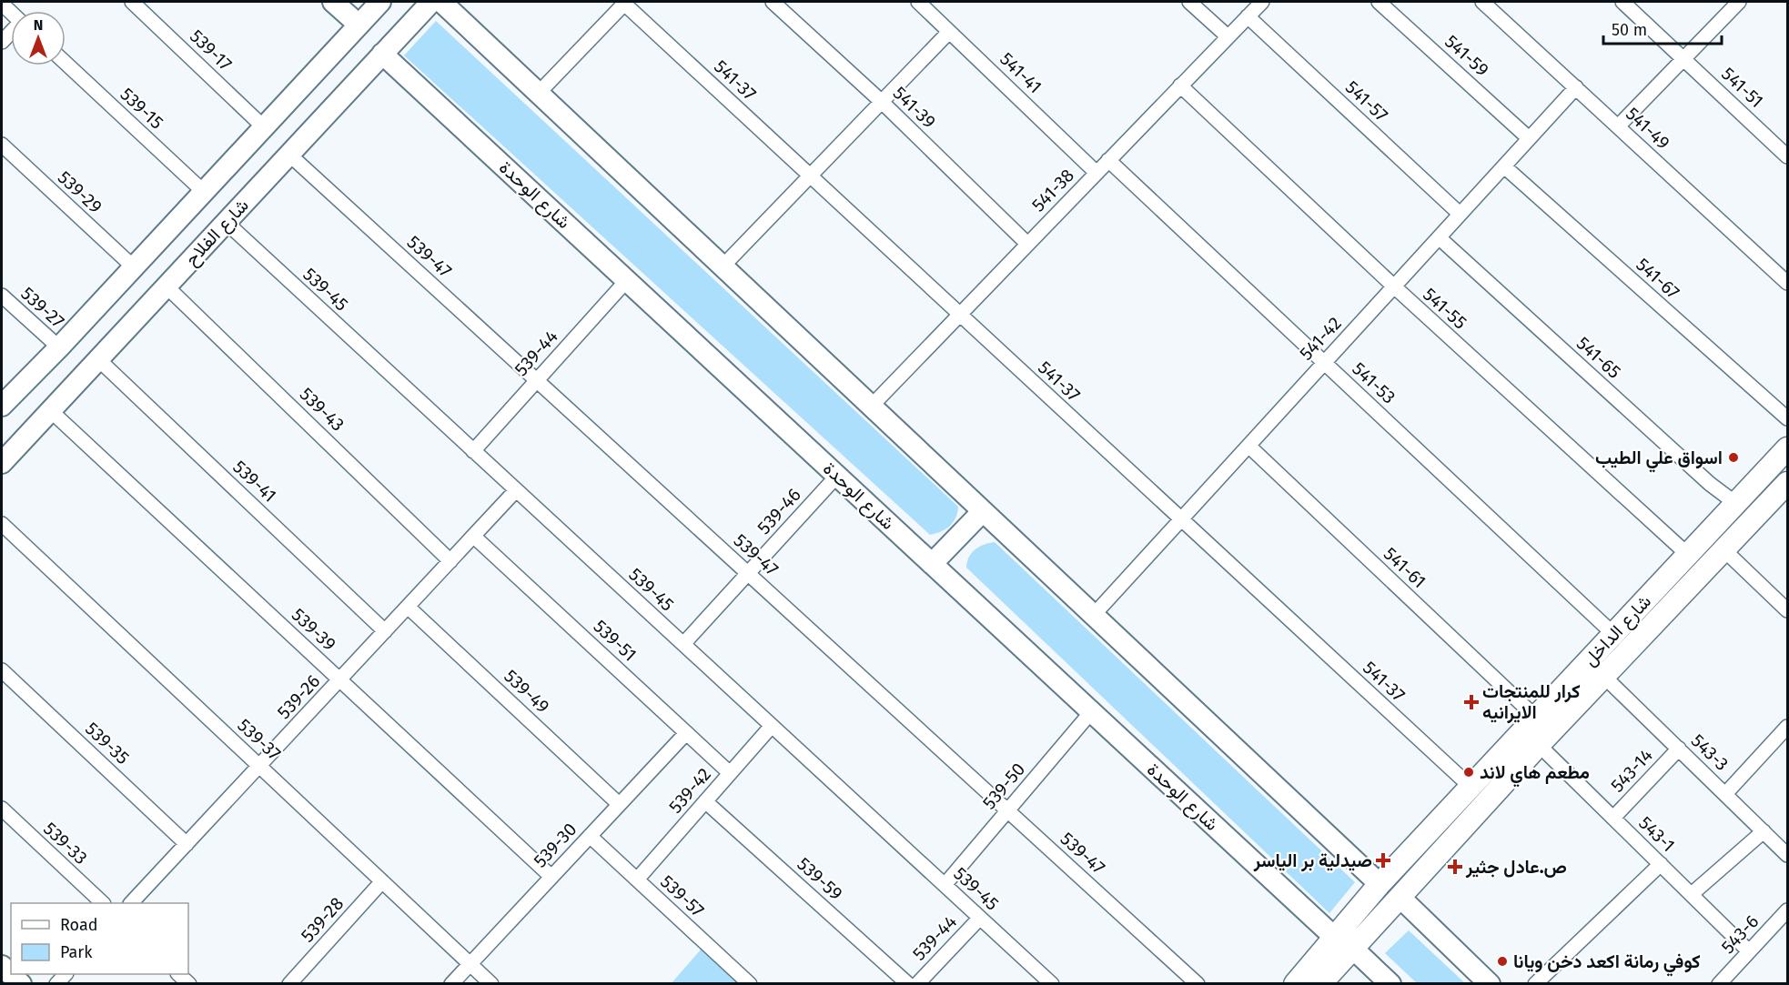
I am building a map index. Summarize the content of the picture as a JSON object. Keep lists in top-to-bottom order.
{
  "streets": {
    "main road": ["شارع الداخل"],
    "street": [
      "539-17",
      "541-59",
      "541-41",
      "541-37",
      "541-51",
      "541-57",
      "541-39",
      "539-15",
      "541-49",
      "541-38",
      "539-29",
      "شارع الوحدة",
      "شارع الفلاح",
      "539-47",
      "541-67",
      "539-45",
      "539-27",
      "541-55",
      "541-42",
      "539-44",
      "541-65",
      "541-53",
      "539-43",
      "539-41",
      "539-46",
      "541-61",
      "539-39",
      "539-51",
      "539-49",
      "539-26",
      "539-37",
      "539-35",
      "543-3",
      "543-14",
      "539-50",
      "539-42",
      "543-1",
      "539-33",
      "539-30",
      "539-59",
      "539-57",
      "539-28",
      "543-6"
    ]
  },
  "crossings": [
    ["539-17", "شارع الفلاح"],
    ["541-59", "541-42"],
    ["541-41", "541-38"],
    ["541-37", "541-38"],
    ["541-37", "541-42"],
    ["541-37", "شارع الداخل"],
    ["541-57", "541-38"],
    ["541-57", "541-42"],
    ["541-39", "541-38"],
    ["539-15", "شارع الفلاح"],
    ["541-49", "541-42"],
    ["541-38", "541-55"],
    ["541-38", "541-53"],
    ["539-29", "شارع الفلاح"],
    ["شارع الوحدة", "شارع الفلاح"],
    ["شارع الوحدة", "539-44"],
    ["شارع الوحدة", "539-46"],
    ["شارع الوحدة", "شارع الداخل"],
    ["شارع الوحدة", "539-50"],
    ["شارع الفلاح", "539-47"],
    ["شارع الفلاح", "539-45"],
    ["شارع الفلاح", "539-27"],
    ["شارع الفلاح", "539-43"],
    ["شارع الفلاح", "539-41"],
    ["شارع الفلاح", "539-39"],
    ["539-47", "539-44"],
    ["539-47", "539-46"],
    ["539-47", "539-50"],
    ["541-67", "541-42"],
    ["539-45", "539-44"],
    ["539-45", "539-46"],
    ["539-45", "539-26"],
    ["539-45", "539-50"],
    ["539-45", "539-42"],
    ["541-55", "541-42"],
    ["541-55", "شارع الداخل"],
    ["541-42", "541-65"],
    ["541-42", "541-53"],
    ["541-42", "541-61"],
    ["541-65", "شارع الداخل"],
    ["541-53", "شارع الداخل"],
    ["539-43", "539-26"],
    ["539-41", "539-26"],
    ["541-61", "شارع الداخل"],
    ["539-39", "539-26"],
    ["539-39", "539-30"],
    ["شارع الداخل", "543-3"],
    ["شارع الداخل", "543-1"],
    ["539-51", "539-26"],
    ["539-51", "539-42"],
    ["539-51", "539-30"],
    ["539-49", "539-26"],
    ["539-49", "539-30"],
    ["539-26", "539-37"],
    ["539-26", "539-35"],
    ["539-37", "539-30"],
    ["539-37", "539-28"],
    ["543-3", "543-14"],
    ["543-14", "543-1"],
    ["539-42", "539-59"],
    ["539-42", "539-57"],
    ["543-1", "543-6"],
    ["539-30", "539-57"]
  ],
  "places": {
    "other": ["اسواق علي الطيب", "مطعم هاي لاند", "كوفي رمانة اكعد دخن ويانا"],
    "health": ["كرار للمنتجات الايرانيه", "صيدلية بر الياسر", "ص.عادل جثير"]
  },
  "legend": ["Road", "Park"],
  "scale_bar": "50 m",
  "north": "top"
}
